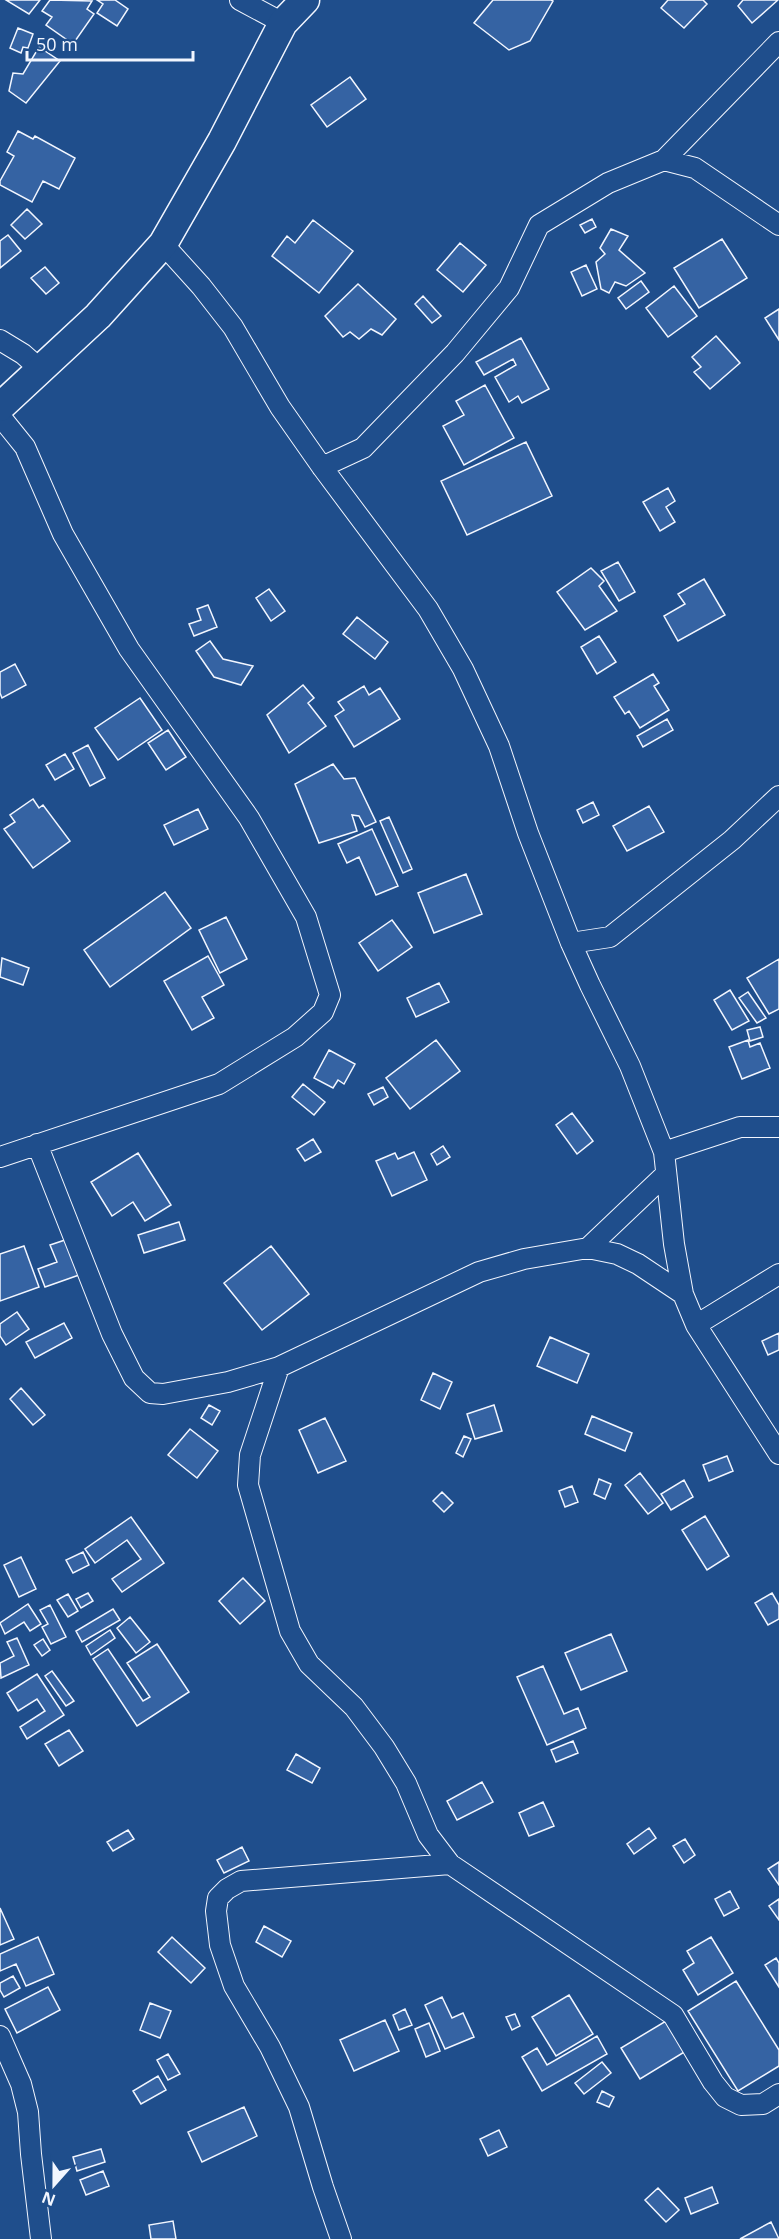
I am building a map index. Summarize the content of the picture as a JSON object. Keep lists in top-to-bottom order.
{
  "scale_bar": "50 m",
  "north": "bottom"
}
